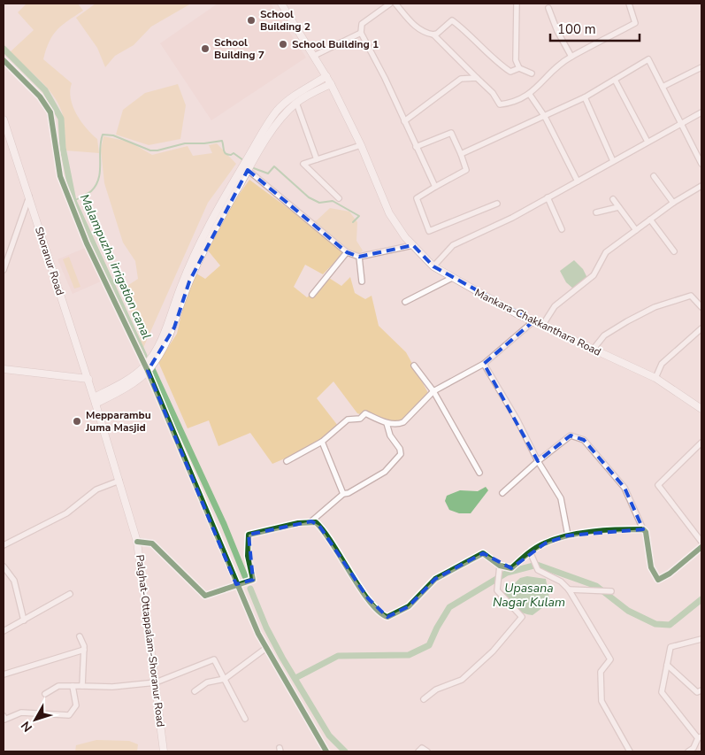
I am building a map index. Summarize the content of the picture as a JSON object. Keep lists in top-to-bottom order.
{
  "streets": {
    "main road": ["Shoranur Road", "Mankara-Chakkanthara Road", "Palghat-Ottappalam-Shoranur Road"]
  },
  "crossings": [
    ["Shoranur Road", "Palghat-Ottappalam-Shoranur Road"]
  ],
  "water": ["Malampuzha irrigation canal", "Upasana Nagar Kulam"],
  "places": [
    "School Building 2",
    "School Building 1",
    "School Building 7",
    "Mepparambu Juma Masjid"
  ],
  "scale_bar": "100 m",
  "north": "bottom left"
}
